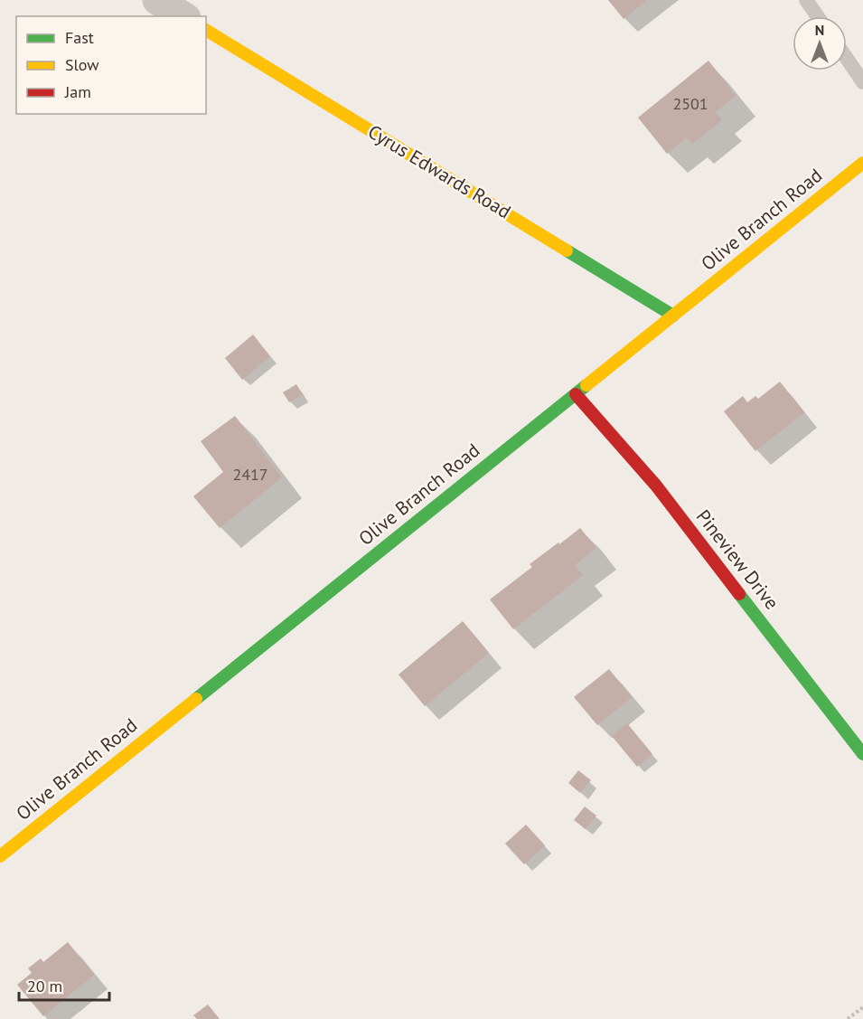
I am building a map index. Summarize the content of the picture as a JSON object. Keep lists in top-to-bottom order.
{
  "streets": {
    "street": ["Cyrus Edwards Road", "Olive Branch Road", "Pineview Drive"]
  },
  "crossings": [
    ["Cyrus Edwards Road", "Olive Branch Road"],
    ["Olive Branch Road", "Pineview Drive"]
  ],
  "house_numbers": ["2501", "2417"],
  "legend": ["Fast", "Slow", "Jam"],
  "scale_bar": "20 m",
  "north": "top"
}
